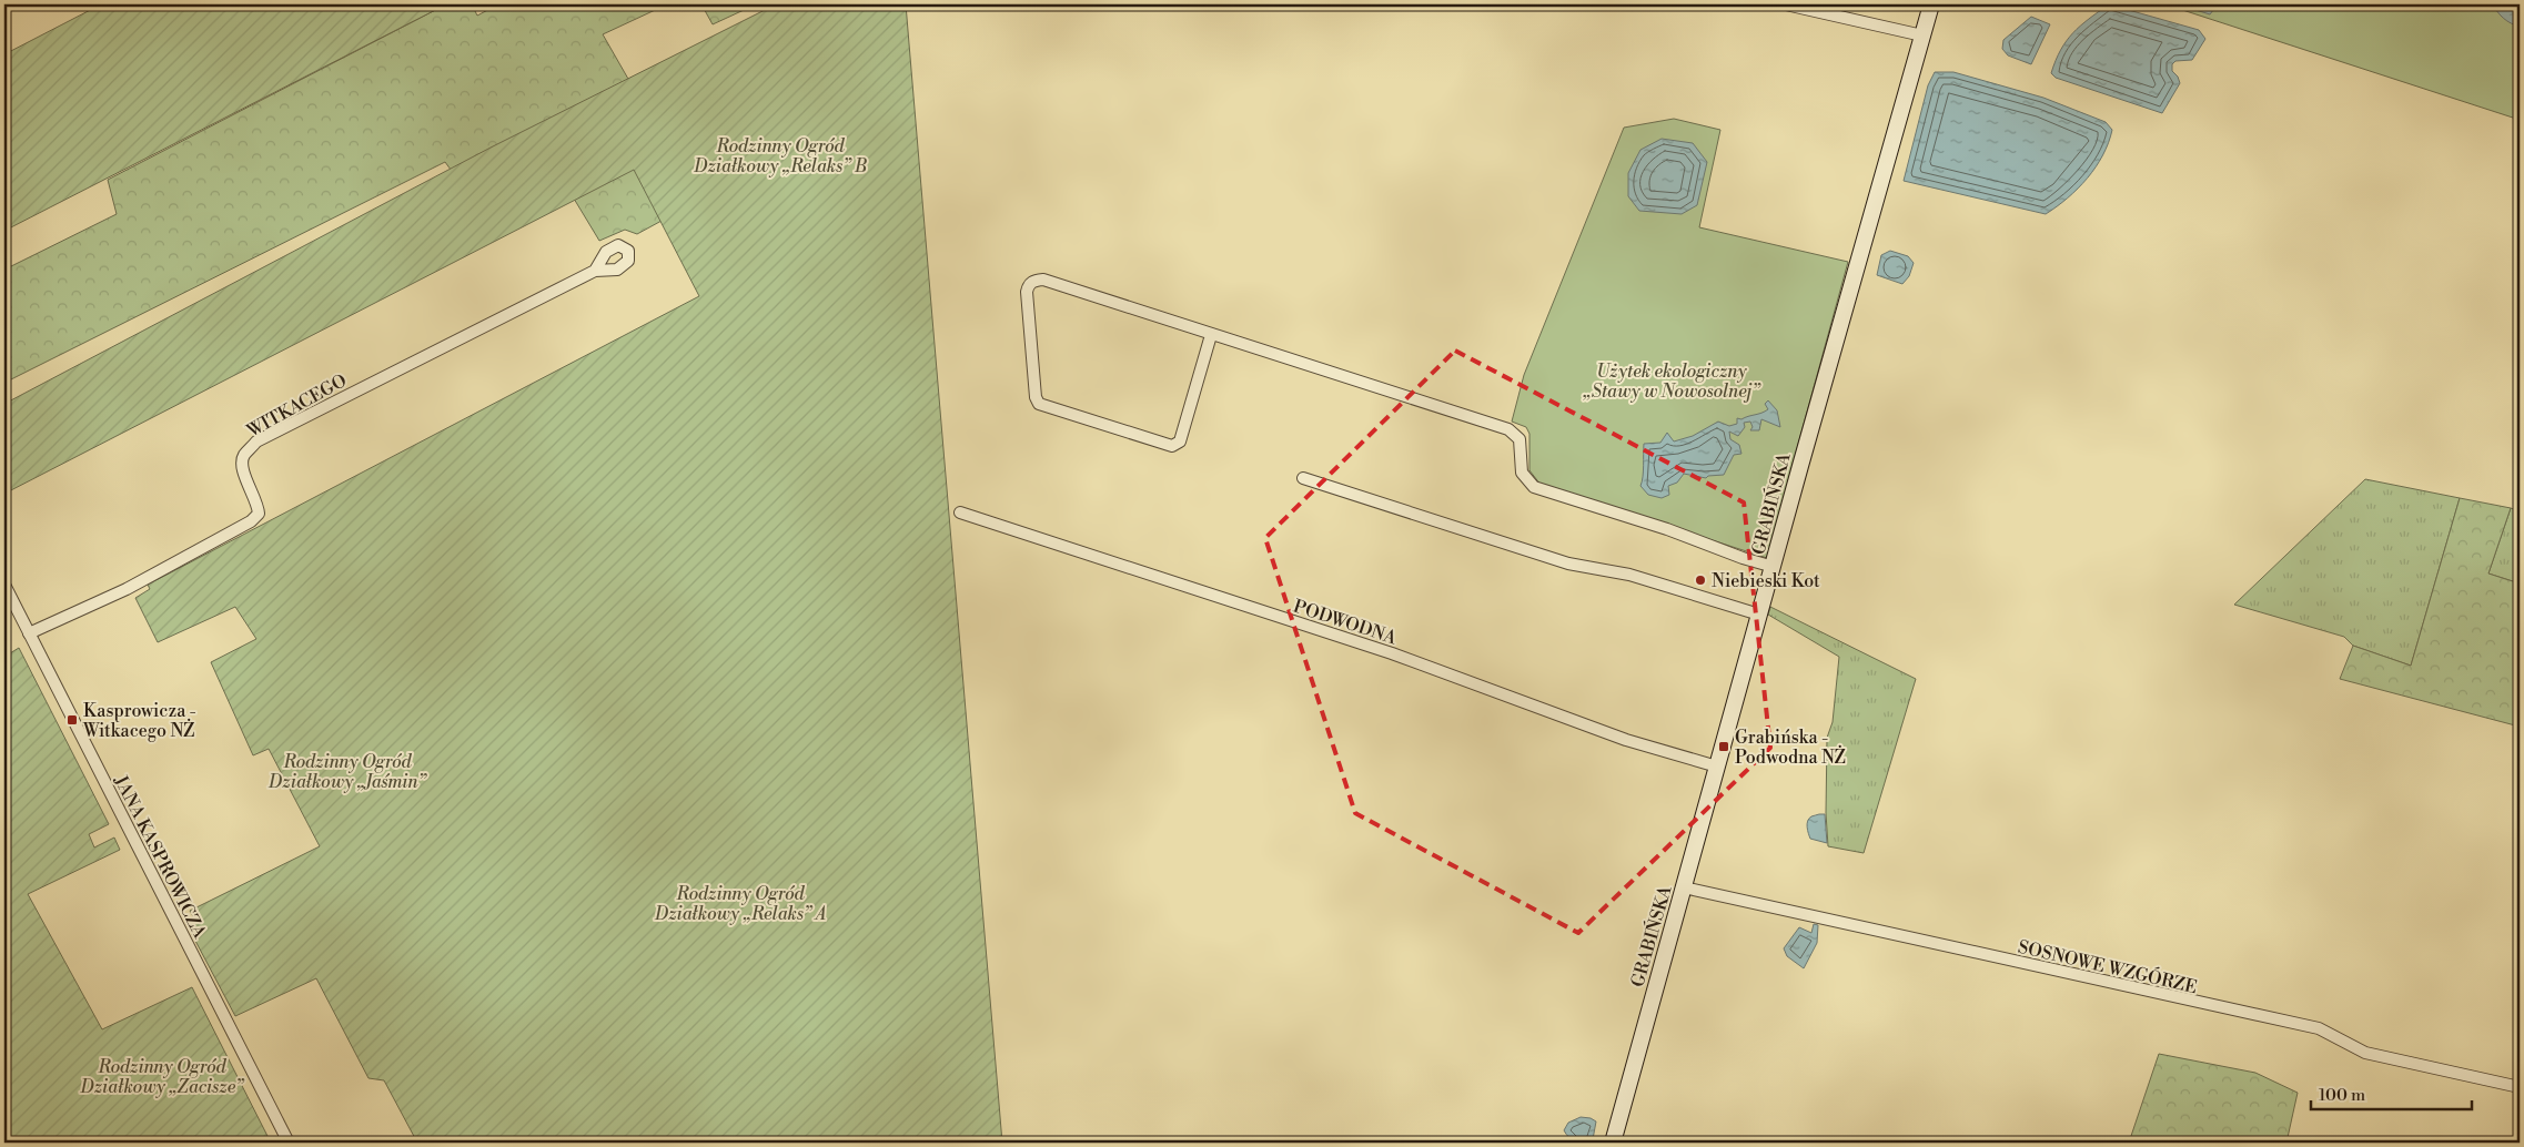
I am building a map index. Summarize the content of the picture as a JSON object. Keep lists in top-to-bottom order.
{
  "streets": {
    "street": [
      "WITKACEGO",
      "GRABIŃSKA",
      "PODWODNA",
      "JANA KASPROWICZA",
      "SOSNOWE WZGÓRZE"
    ]
  },
  "crossings": [
    ["WITKACEGO", "JANA KASPROWICZA"],
    ["GRABIŃSKA", "PODWODNA"],
    ["GRABIŃSKA", "SOSNOWE WZGÓRZE"]
  ],
  "parks": [
    "Rodzinny Ogród Działkowy „Relaks” B",
    "Użytek ekologiczny „Stawy w Nowosolnej”",
    "Rodzinny Ogród Działkowy „Jaśmin”",
    "Rodzinny Ogród Działkowy „Relaks” A",
    "Rodzinny Ogród Działkowy „Zacisze”"
  ],
  "places": {
    "other": ["Niebieski Kot"],
    "transit": ["Kasprowicza - Witkacego NŻ", "Grabińska - Podwodna NŻ"]
  },
  "scale_bar": "100 m"
}
